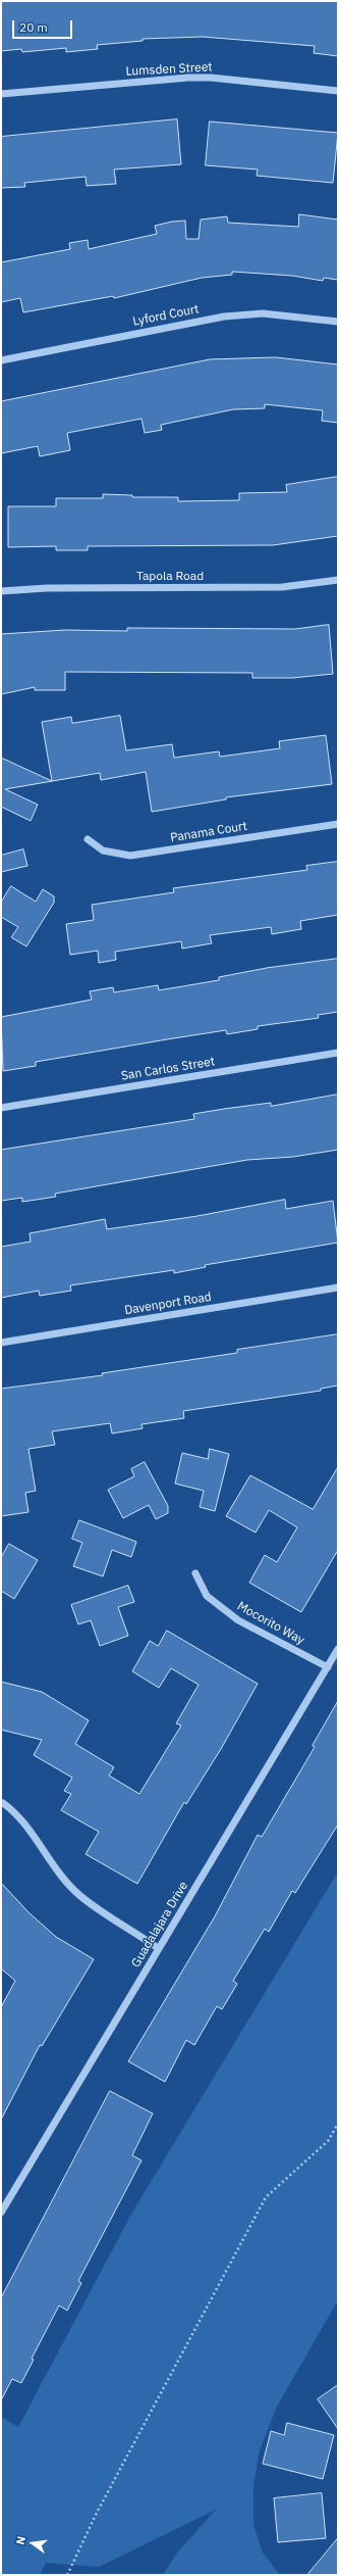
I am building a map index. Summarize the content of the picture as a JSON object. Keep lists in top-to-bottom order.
{
  "streets": {
    "street": [
      "Lumsden Street",
      "Lyford Court",
      "Tapola Road",
      "Panama Court",
      "San Carlos Street",
      "Davenport Road",
      "Mocorito Way",
      "Guadalajara Drive"
    ]
  },
  "crossings": [
    ["Mocorito Way", "Guadalajara Drive"]
  ],
  "scale_bar": "20 m",
  "north": "left"
}
